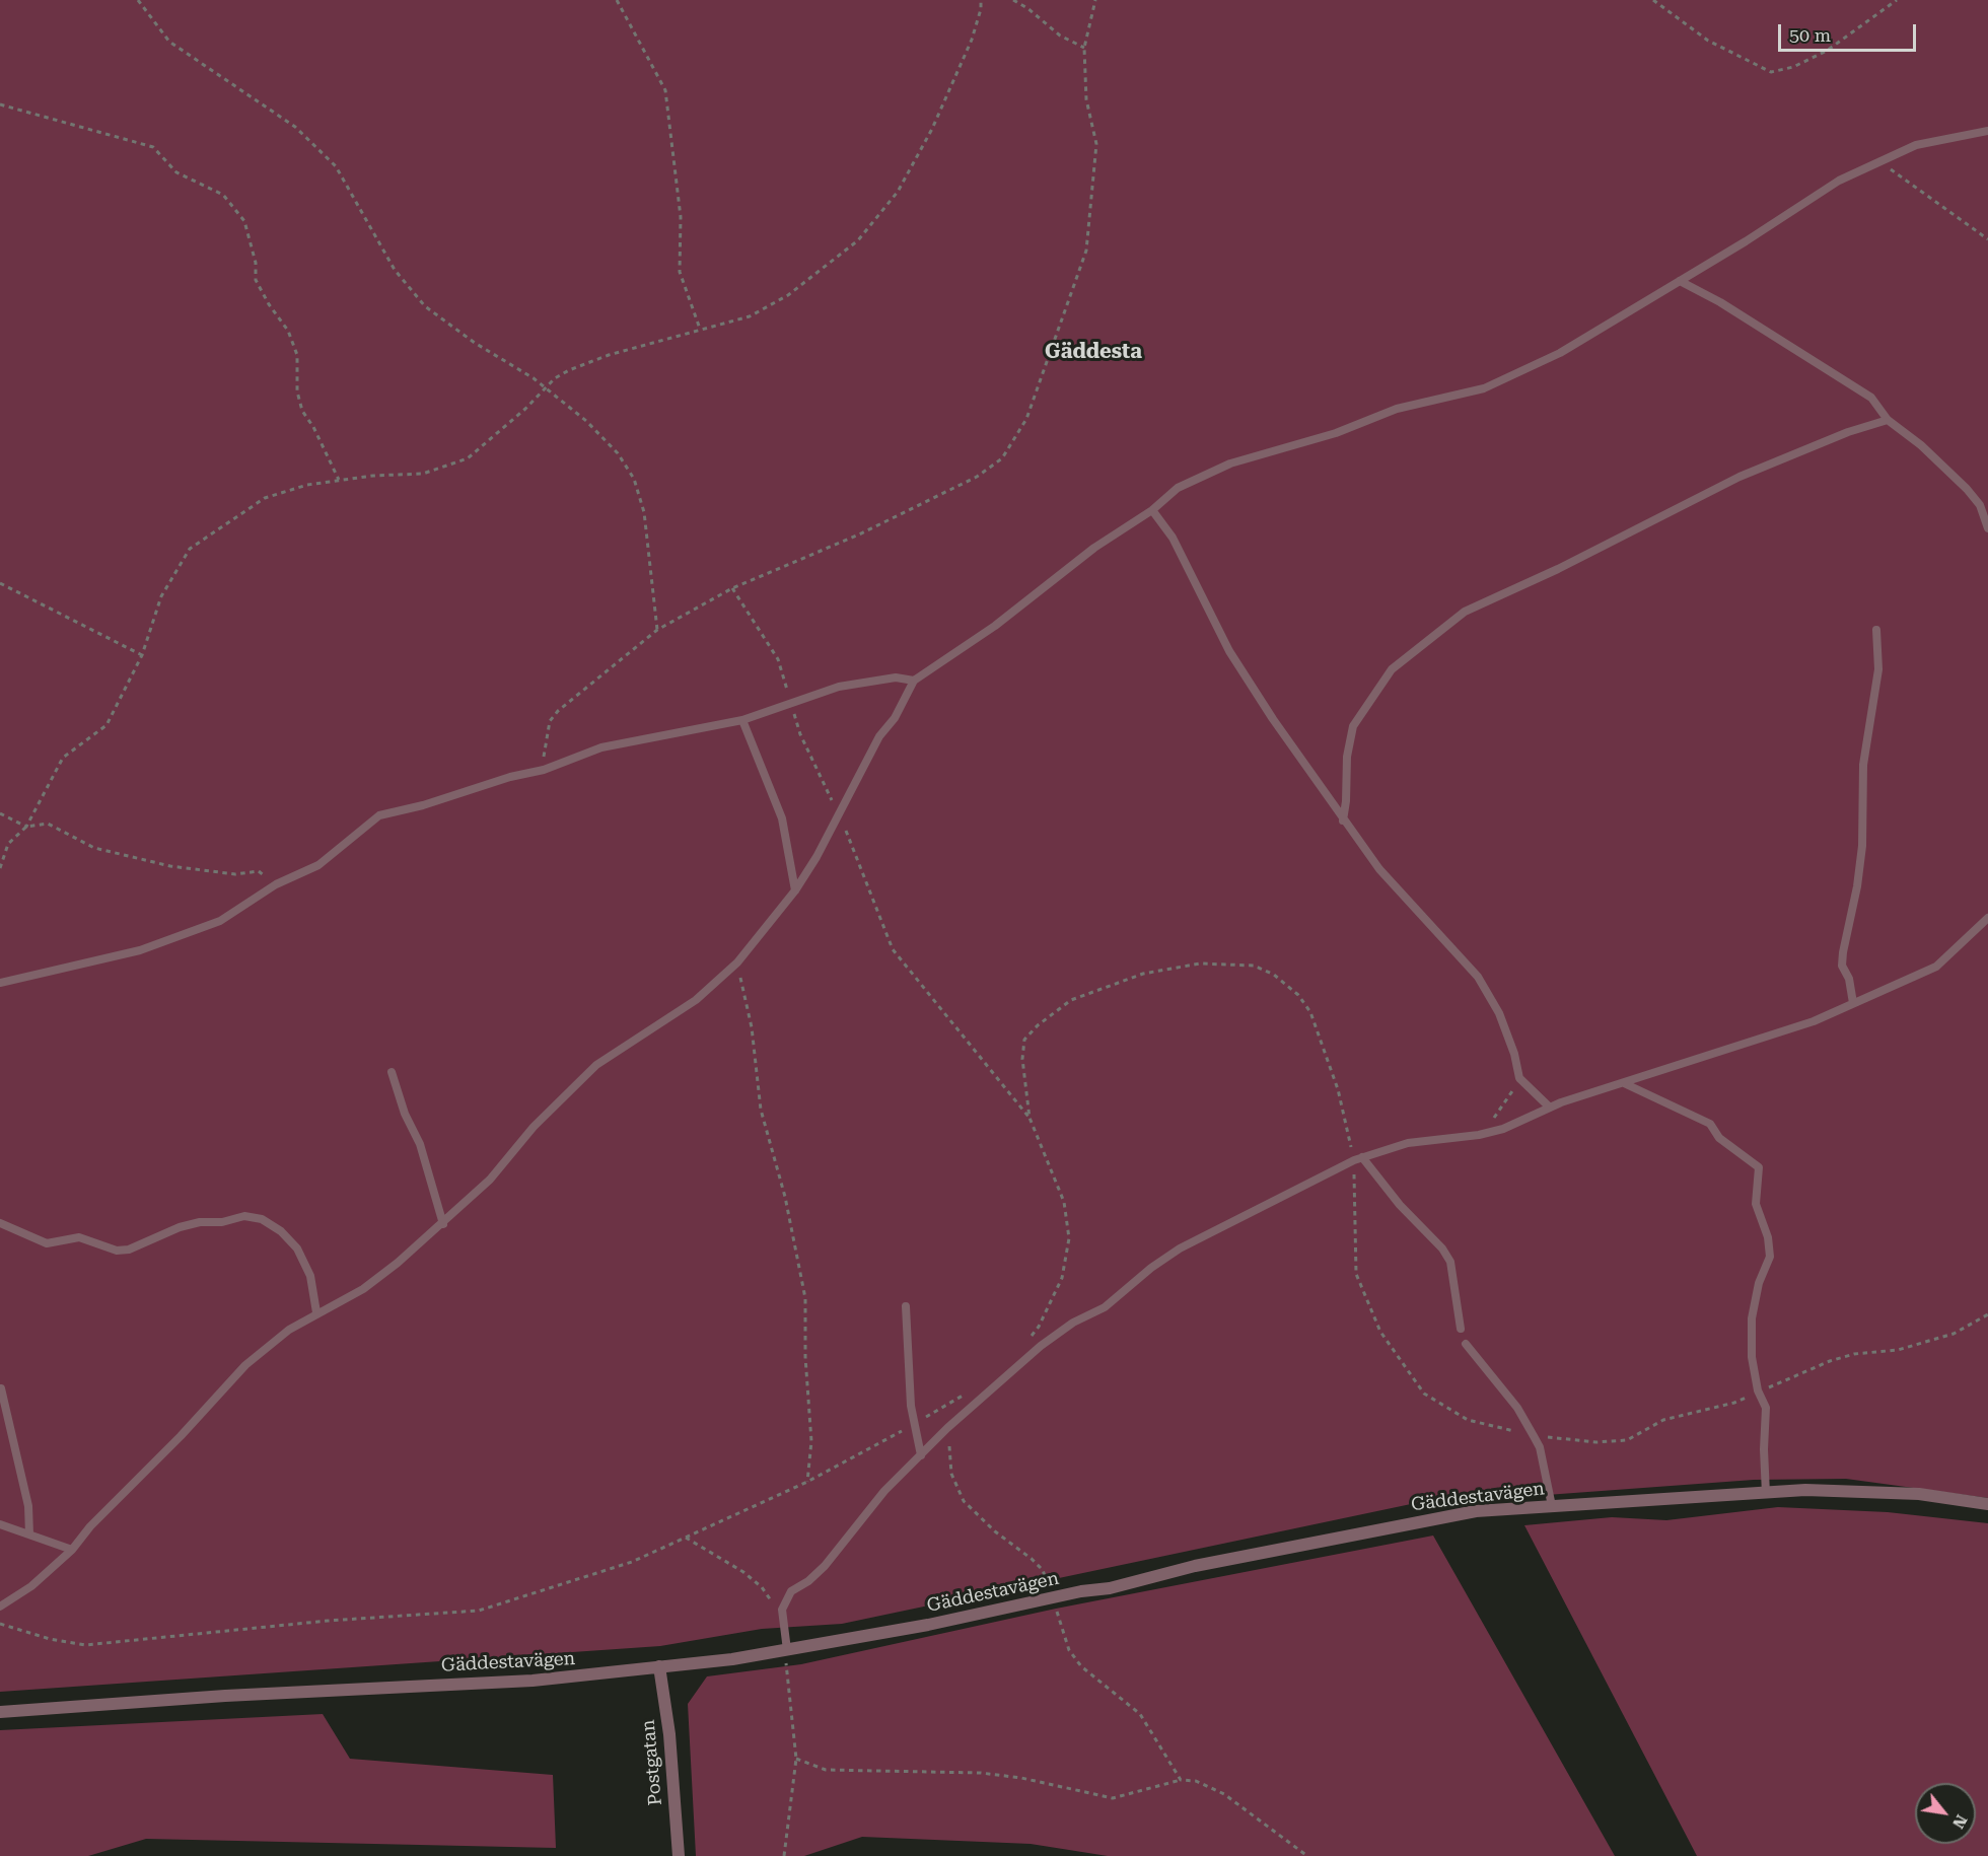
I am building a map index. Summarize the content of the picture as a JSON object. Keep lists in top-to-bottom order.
{
  "streets": {
    "street": ["Gäddestavägen", "Postgatan"]
  },
  "crossings": [
    ["Gäddestavägen", "Postgatan"]
  ],
  "districts": ["Gäddesta"],
  "scale_bar": "50 m",
  "north": "bottom right"
}
